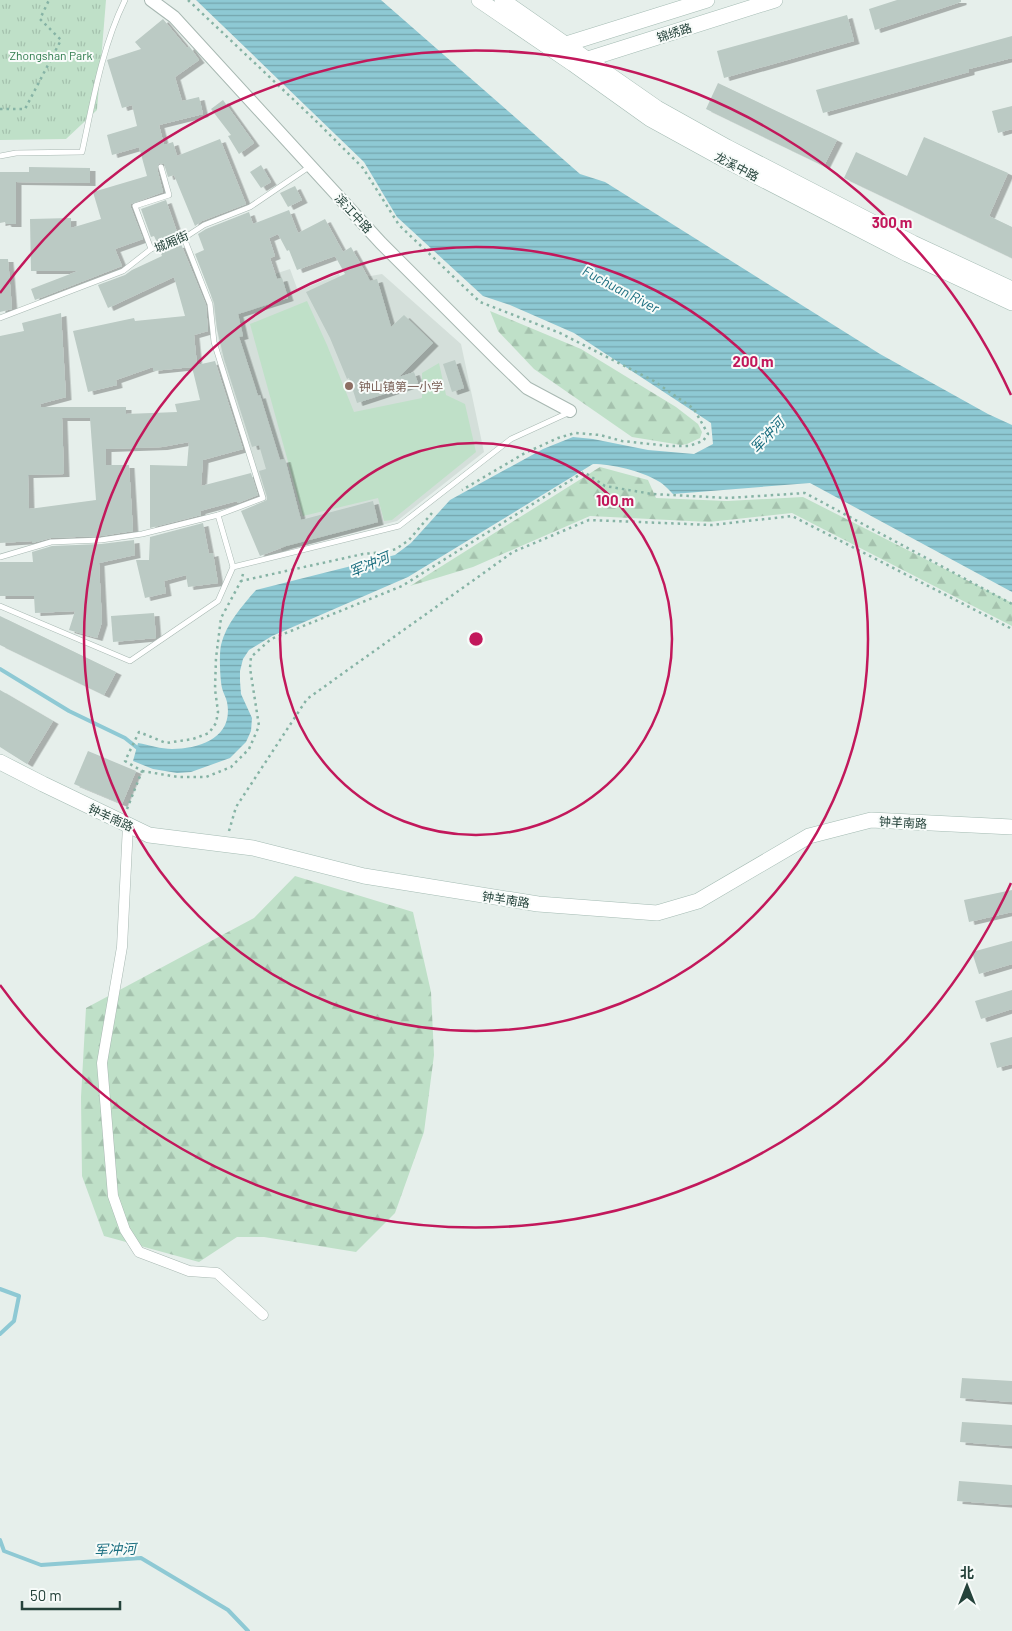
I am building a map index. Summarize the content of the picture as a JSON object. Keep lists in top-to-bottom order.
{
  "streets": {
    "main road": ["锦绣路", "龙溪中路", "钟羊南路"],
    "street": ["滨江中路"],
    "lane": ["城厢街"]
  },
  "crossings": [
    ["锦绣路", "龙溪中路"],
    ["滨江中路", "城厢街"]
  ],
  "water": ["Fuchuan River", "军冲河"],
  "parks": ["Zhongshan Park"],
  "places": ["钟山镇第一小学"],
  "scale_bar": "50 m",
  "north": "top",
  "rings": ["300 m", "200 m", "100 m"]
}
